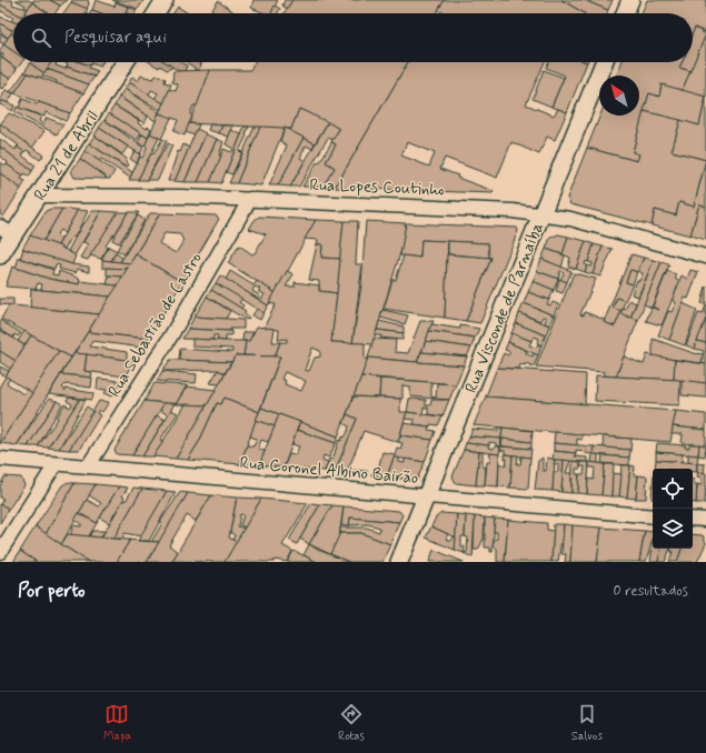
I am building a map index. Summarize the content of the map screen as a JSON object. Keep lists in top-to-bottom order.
{
  "streets": {
    "street": [
      "Rua 21 de Abril",
      "Rua Lopes Coutinho",
      "Rua Visconde de Parnaíba",
      "Rua Sebastião de Castro",
      "Rua Coronel Albino Bairão"
    ]
  },
  "crossings": [
    ["Rua 21 de Abril", "Rua Lopes Coutinho"],
    ["Rua Lopes Coutinho", "Rua Visconde de Parnaíba"],
    ["Rua Lopes Coutinho", "Rua Sebastião de Castro"],
    ["Rua Visconde de Parnaíba", "Rua Coronel Albino Bairão"],
    ["Rua Sebastião de Castro", "Rua Coronel Albino Bairão"]
  ],
  "north": "top left",
  "page": {
    "search": "Pesquisar aqui",
    "heading": ["Por perto", "0 resultados"],
    "nav": ["Mapa", "Rotas", "Salvos"]
  }
}
